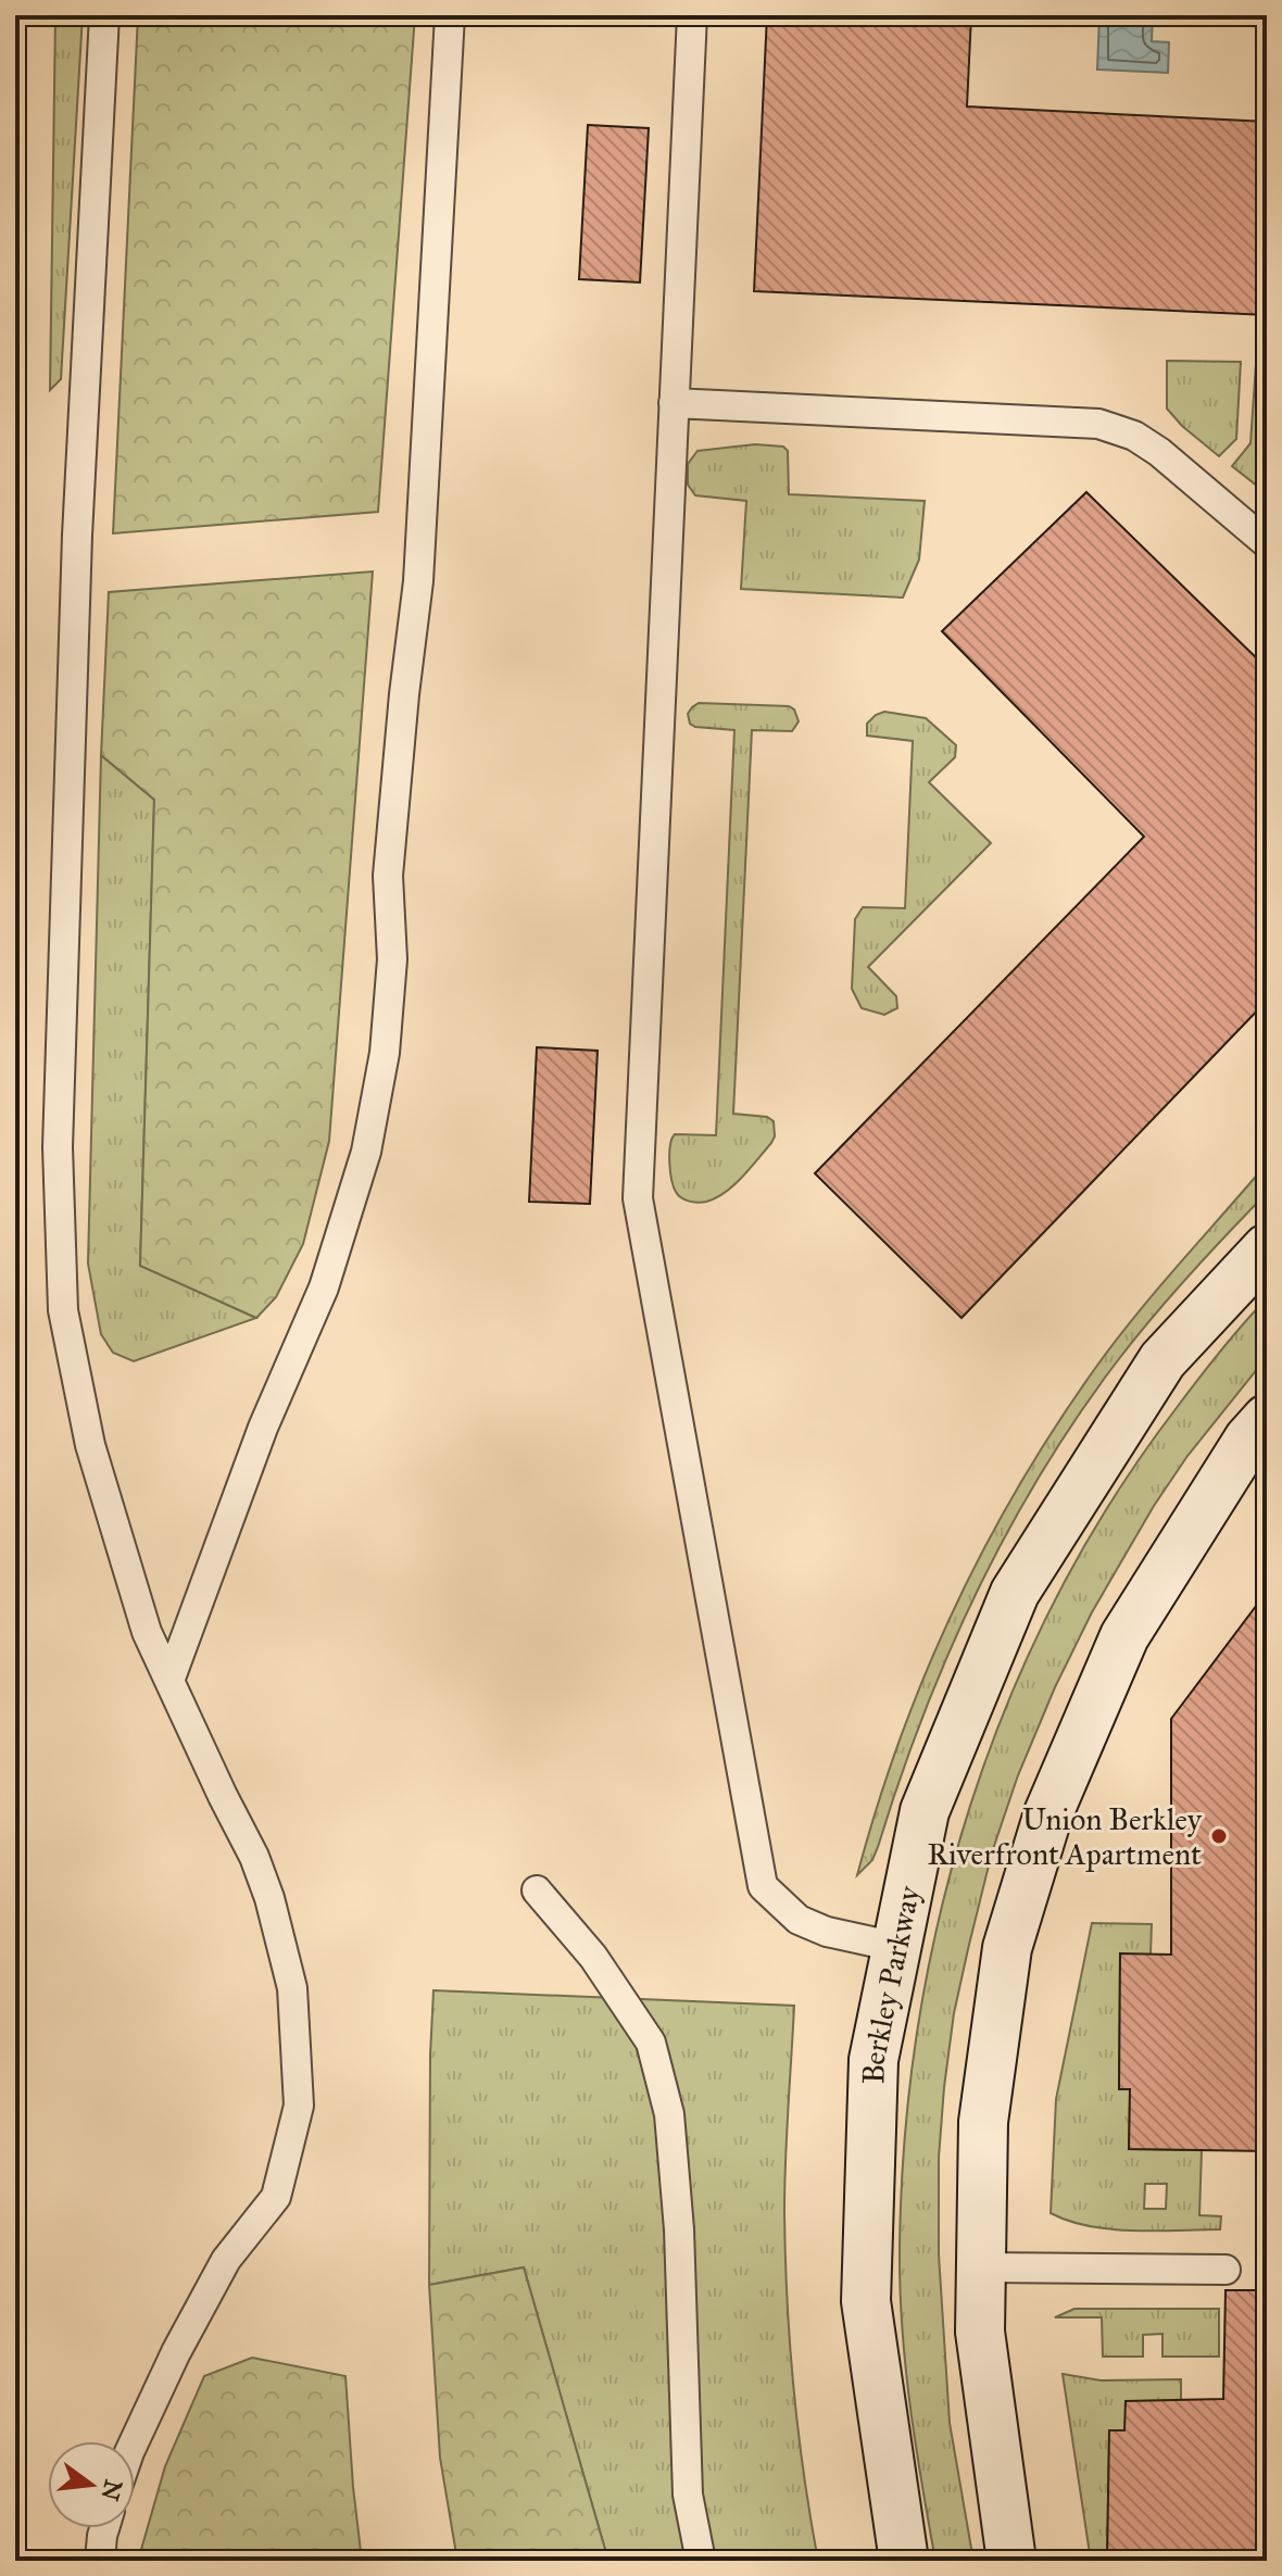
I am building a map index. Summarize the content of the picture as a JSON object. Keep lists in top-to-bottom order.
{
  "streets": {
    "main road": ["Berkley Parkway"]
  },
  "places": ["Union Berkley Riverfront Apartment"],
  "north": "right"
}
